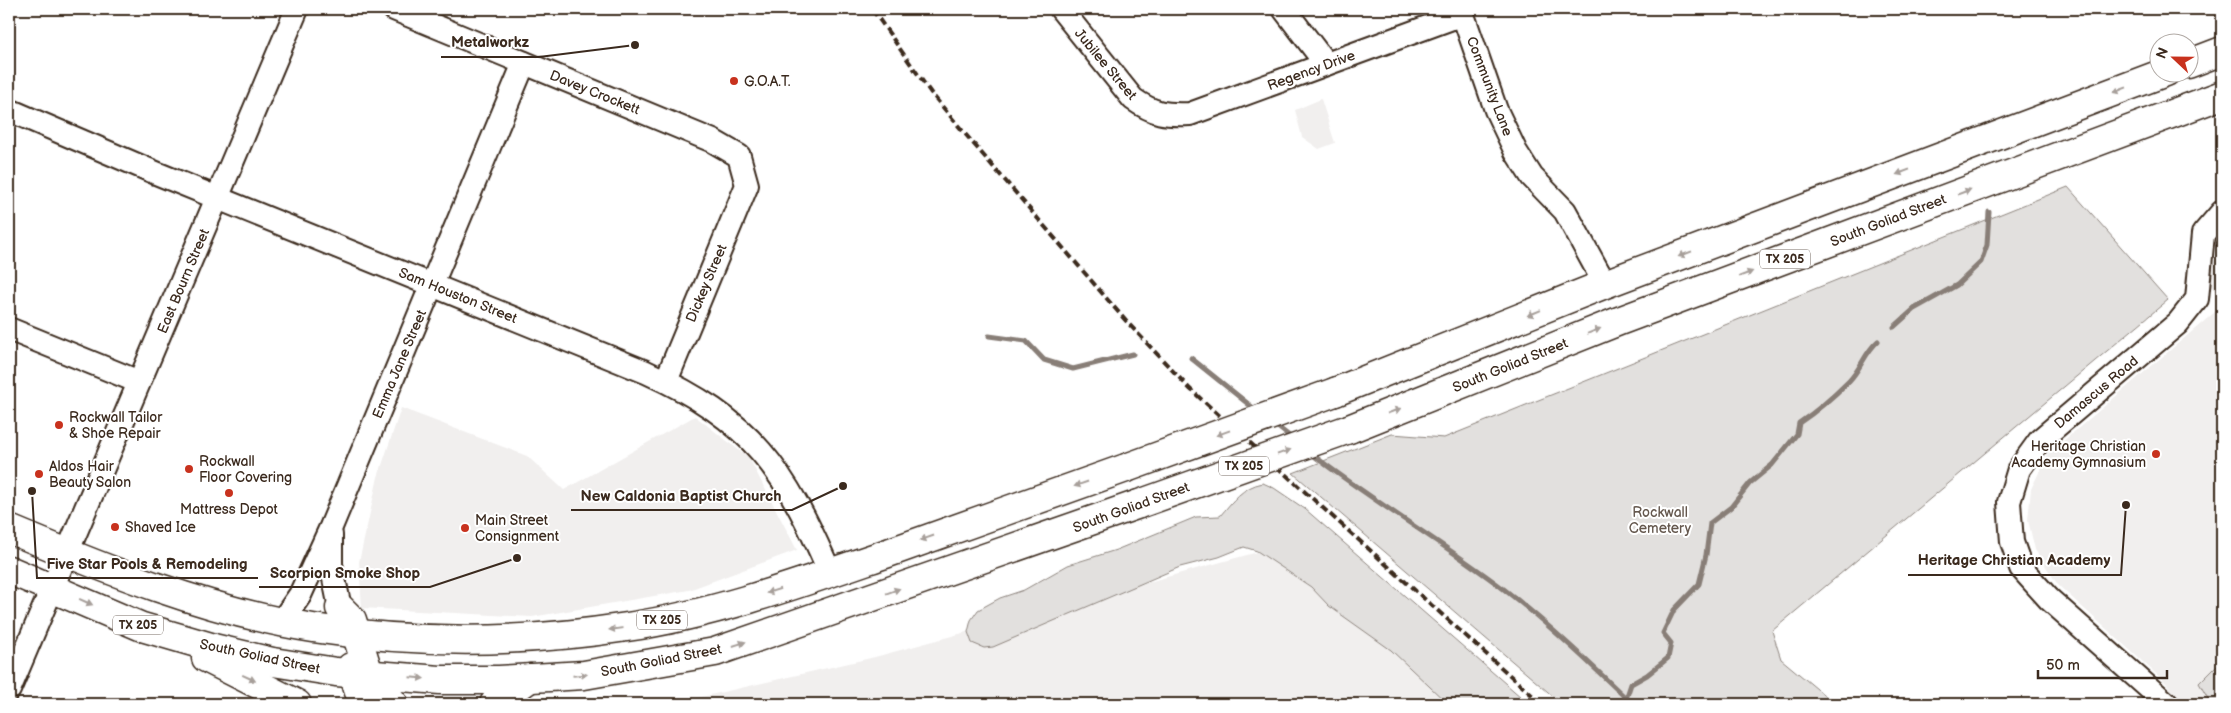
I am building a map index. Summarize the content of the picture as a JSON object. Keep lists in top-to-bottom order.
{
  "streets": {
    "main road": ["South Goliad Street", "TX 205"],
    "street": [
      "Jubilee Street",
      "Regency Drive",
      "Community Lane",
      "Davey Crockett",
      "East Bourn Street",
      "Dickey Street",
      "Sam Houston Street",
      "Emma Jane Street",
      "Damascus Road"
    ]
  },
  "crossings": [
    ["Jubilee Street", "Regency Drive"],
    ["Regency Drive", "Community Lane"],
    ["Community Lane", "TX 205"],
    ["Davey Crockett", "Dickey Street"],
    ["Davey Crockett", "Emma Jane Street"],
    ["South Goliad Street", "East Bourn Street"],
    ["TX 205", "East Bourn Street"],
    ["TX 205", "Sam Houston Street"],
    ["TX 205", "Emma Jane Street"],
    ["East Bourn Street", "Sam Houston Street"],
    ["Dickey Street", "Sam Houston Street"],
    ["Sam Houston Street", "Emma Jane Street"]
  ],
  "parks": ["Rockwall Cemetery"],
  "places": [
    "Metalworkz",
    "G.O.A.T.",
    "Rockwall Tailor & Shoe Repair",
    "Heritage Christian Academy Gymnasium",
    "Rockwall Floor Covering",
    "Aldos Hair Beauty Salon",
    "New Caldonia Baptist Church",
    "Five Star Pools & Remodeling",
    "Mattress Depot",
    "Heritage Christian Academy",
    "Shaved Ice",
    "Main Street Consignment",
    "Scorpion Smoke Shop"
  ],
  "scale_bar": "50 m",
  "north": "left"
}
